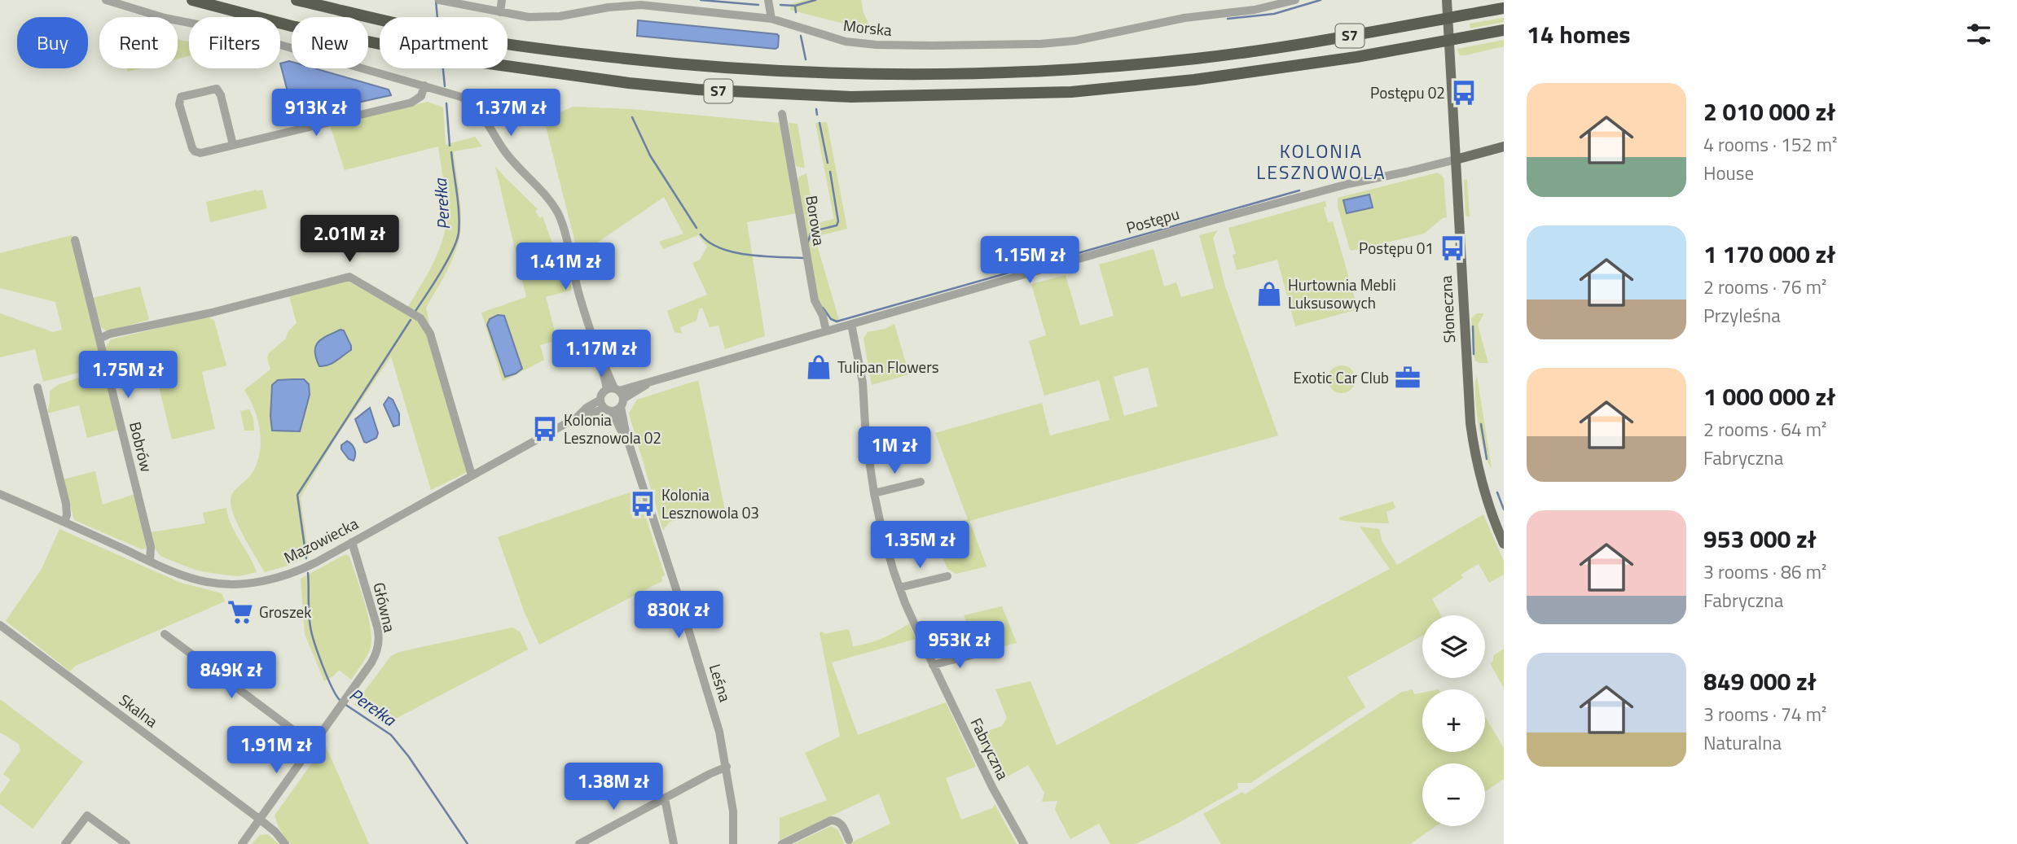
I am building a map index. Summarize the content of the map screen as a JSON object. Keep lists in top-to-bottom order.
{
  "streets": {
    "highway": ["S7"],
    "main road": ["Postępu", "Słoneczna"],
    "street": [
      "Morska",
      "Borowa",
      "Bobrów",
      "Mazowiecka",
      "Główna",
      "Leśna",
      "Skalna",
      "Fabryczna"
    ]
  },
  "crossings": [
    ["Borowa", "Postępu"],
    ["Postępu", "Słoneczna"],
    ["Postępu", "Mazowiecka"],
    ["Postępu", "Leśna"],
    ["Postępu", "Fabryczna"],
    ["Bobrów", "Mazowiecka"],
    ["Mazowiecka", "Główna"],
    ["Mazowiecka", "Leśna"],
    ["Główna", "Skalna"]
  ],
  "districts": ["KOLONIA LESZNOWOLA"],
  "water": ["Perełka"],
  "places": {
    "bus stop": [
      "Postępu 02",
      "Postępu 01",
      "Kolonia Lesznowola 02",
      "Kolonia Lesznowola 03"
    ],
    "shop": ["Hurtownia Mebli Luksusowych", "Tulipan Flowers"],
    "office": ["Exotic Car Club"],
    "supermarket": ["Groszek"]
  },
  "page": {
    "heading": "14 homes",
    "chip": [
      "Buy",
      "Rent",
      "Filters",
      "New",
      "Apartment"
    ],
    "list": [
      {
        "name": "2 010 000 zł",
        "note": "4 rooms · 152 m² · House"
      },
      {
        "name": "1 170 000 zł",
        "note": "2 rooms · 76 m² · Przyleśna"
      },
      {
        "name": "1 000 000 zł",
        "note": "2 rooms · 64 m² · Fabryczna"
      },
      {
        "name": "953 000 zł",
        "note": "3 rooms · 86 m² · Fabryczna"
      },
      {
        "name": "849 000 zł",
        "note": "3 rooms · 74 m² · Naturalna"
      }
    ],
    "price": [
      "913K zł",
      "1.37M zł",
      "2.01M zł",
      "1.15M zł",
      "1.41M zł",
      "1.17M zł",
      "1.75M zł",
      "1M zł",
      "1.35M zł",
      "830K zł",
      "953K zł",
      "849K zł",
      "1.91M zł",
      "1.38M zł"
    ],
    "map_buttons": ["+", "−"]
  }
}
